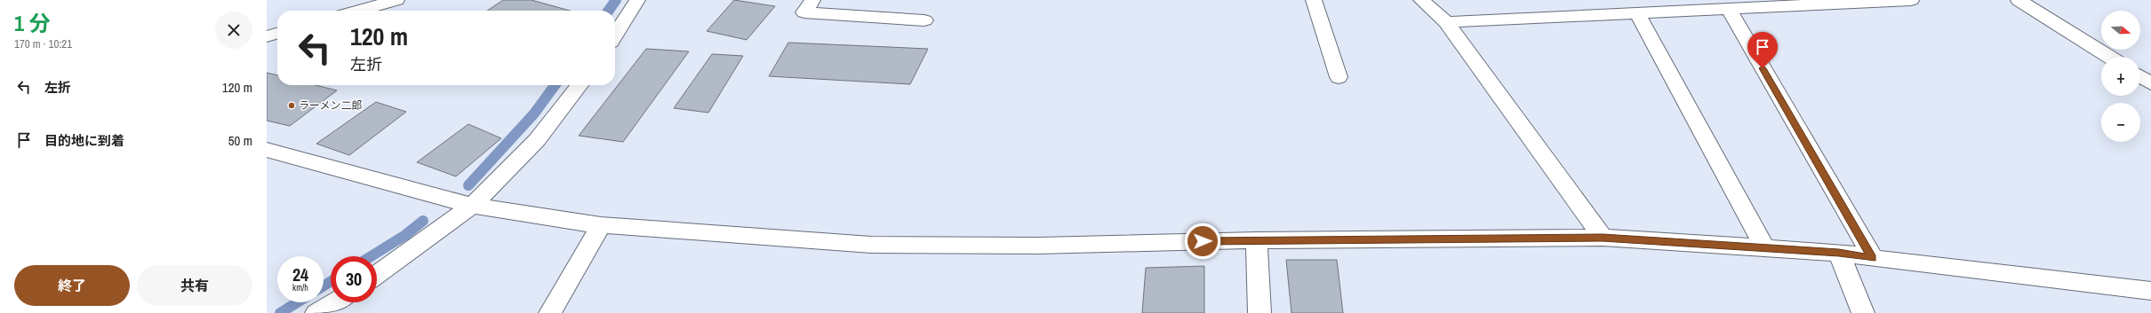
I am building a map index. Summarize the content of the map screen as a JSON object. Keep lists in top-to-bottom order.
{
  "places": ["ラーメン二郎"],
  "north": "right",
  "page": {
    "heading": ["1 分", "170 m · 10:21"],
    "map_buttons": ["+", "−"],
    "turn": ["120 m", "左折"],
    "list": [
      {
        "name": "左折",
        "value": "120 m"
      },
      {
        "name": "目的地に到着",
        "value": "50 m"
      }
    ],
    "speed": "24 km/h",
    "limit": "30",
    "buttons": ["終了", "共有"]
  }
}
